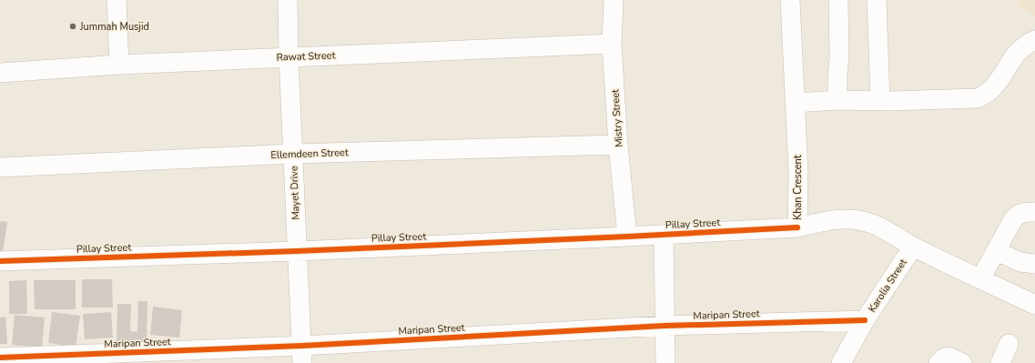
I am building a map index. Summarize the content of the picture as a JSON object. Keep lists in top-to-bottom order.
{
  "streets": {
    "street": [
      "Rawat Street",
      "Mistry Street",
      "Ellemdeen Street",
      "Khan Crescent",
      "Mayet Drive",
      "Pillay Street",
      "Karolia Street",
      "Maripan Street"
    ]
  },
  "crossings": [
    ["Rawat Street", "Mistry Street"],
    ["Rawat Street", "Mayet Drive"],
    ["Mistry Street", "Ellemdeen Street"],
    ["Mistry Street", "Pillay Street"],
    ["Ellemdeen Street", "Mayet Drive"],
    ["Khan Crescent", "Pillay Street"],
    ["Khan Crescent", "Karolia Street"],
    ["Mayet Drive", "Pillay Street"],
    ["Mayet Drive", "Maripan Street"],
    ["Karolia Street", "Maripan Street"]
  ],
  "places": ["Jummah Musjid"]
}
